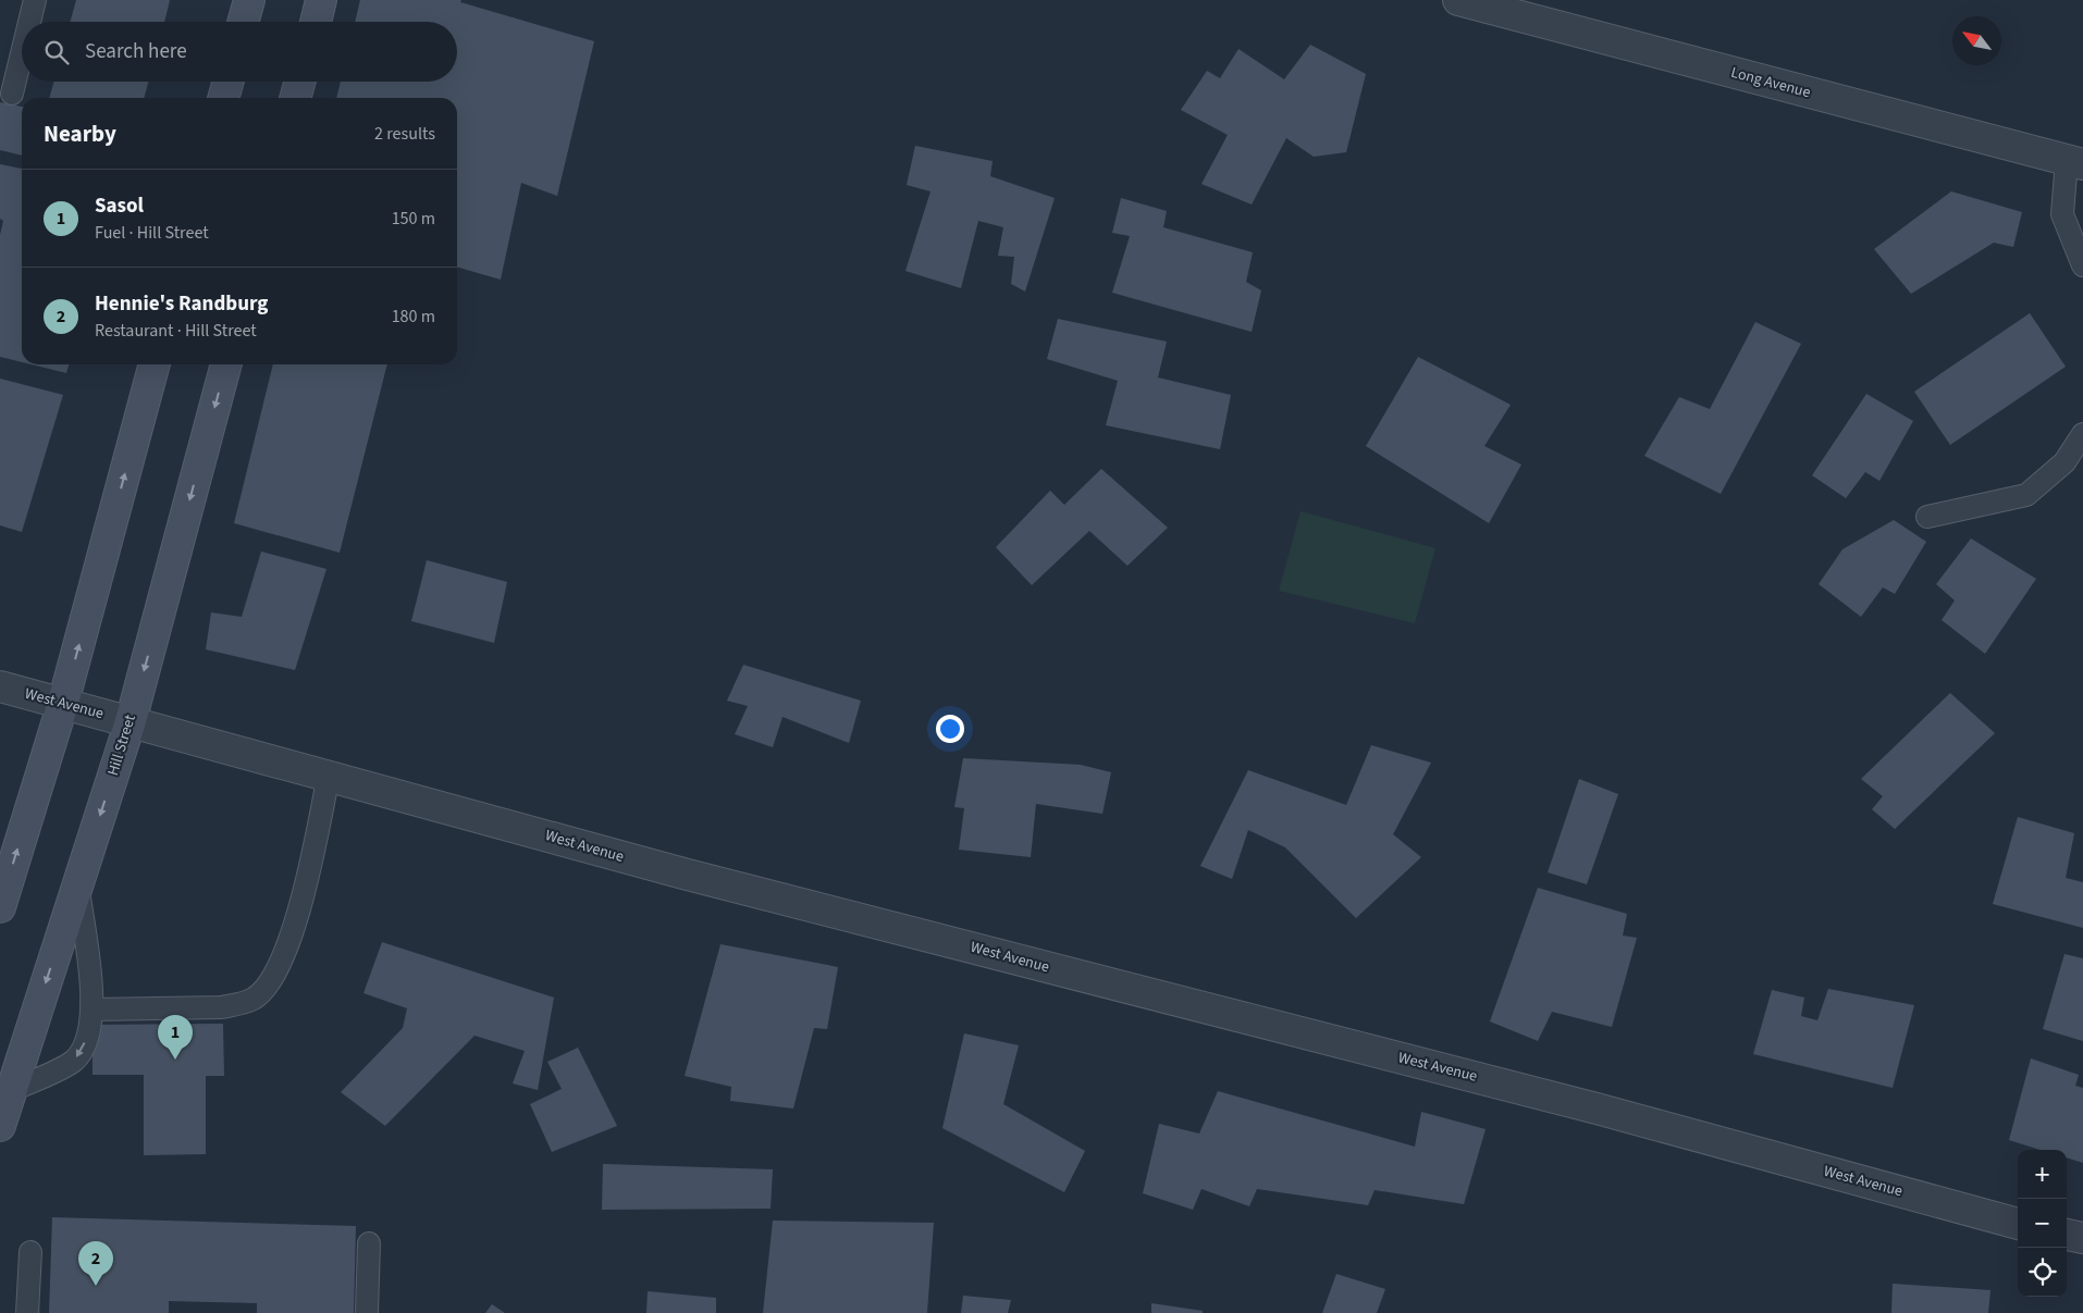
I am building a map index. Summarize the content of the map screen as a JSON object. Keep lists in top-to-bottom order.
{
  "streets": {
    "main road": ["Hill Street"],
    "street": ["Long Avenue", "West Avenue"]
  },
  "crossings": [
    ["West Avenue", "Hill Street"]
  ],
  "north": "top left",
  "page": {
    "search": "Search here",
    "heading": ["Nearby", "2 results"],
    "list": [
      {
        "mark": "1",
        "name": "Sasol",
        "note": "Fuel · Hill Street",
        "value": "150 m"
      },
      {
        "mark": "2",
        "name": "Hennie's Randburg",
        "note": "Restaurant · Hill Street",
        "value": "180 m"
      }
    ],
    "pins": ["1", "2"],
    "map_buttons": ["+", "−"]
  }
}
